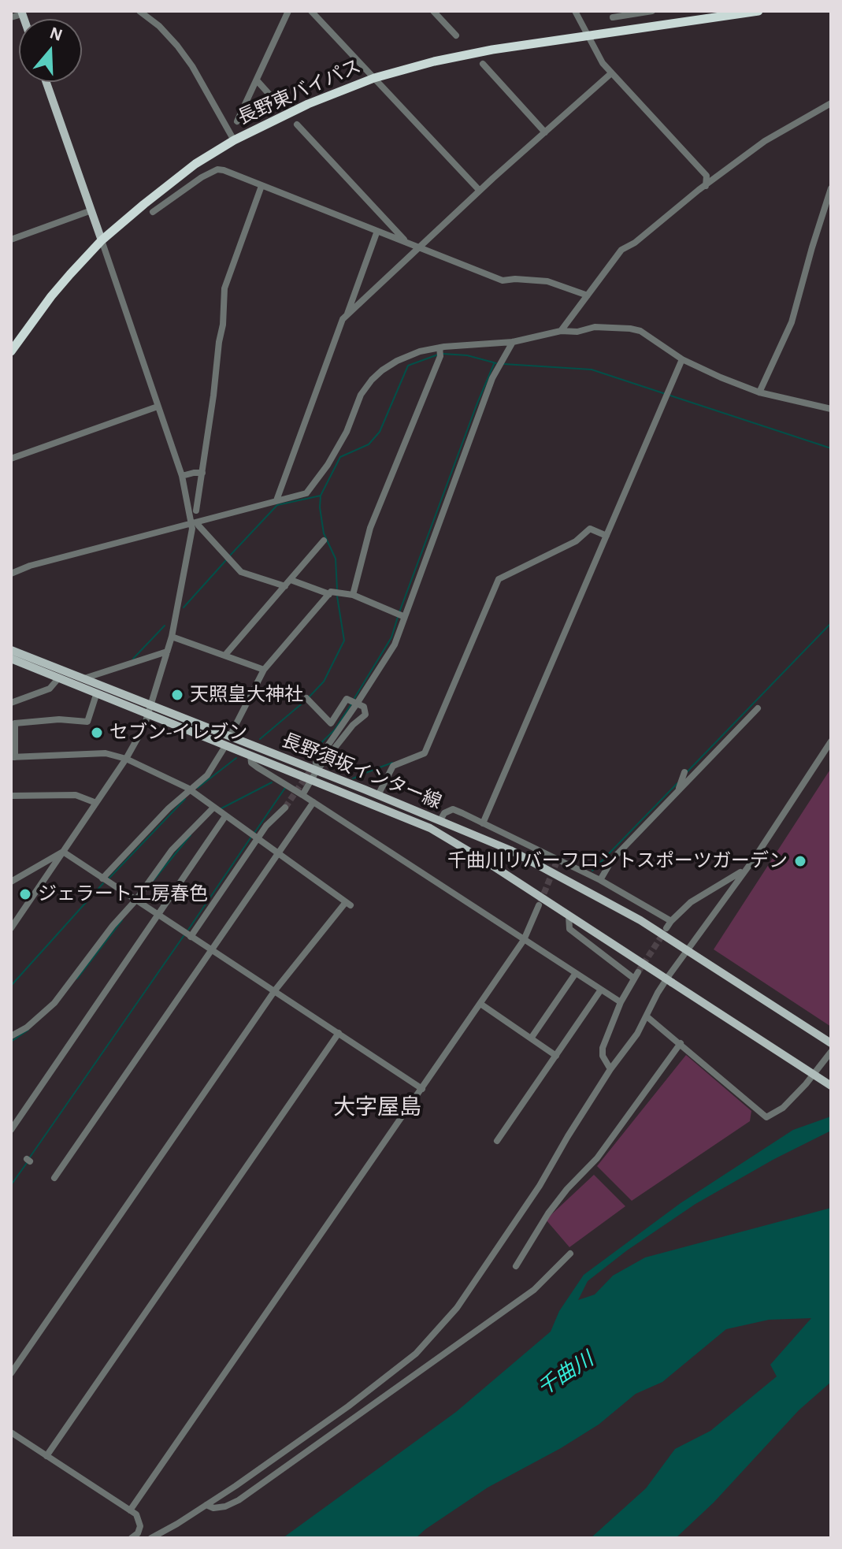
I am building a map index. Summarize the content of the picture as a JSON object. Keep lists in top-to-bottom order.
{
  "streets": {
    "highway": ["長野東バイパス"],
    "main road": ["長野須坂インター線"]
  },
  "districts": ["大字屋島"],
  "water": ["千曲川"],
  "places": [
    "天照皇大神社",
    "セブン-イレブン",
    "千曲川リバーフロントスポーツガーデン",
    "ジェラート工房春色"
  ],
  "north": "top"
}
